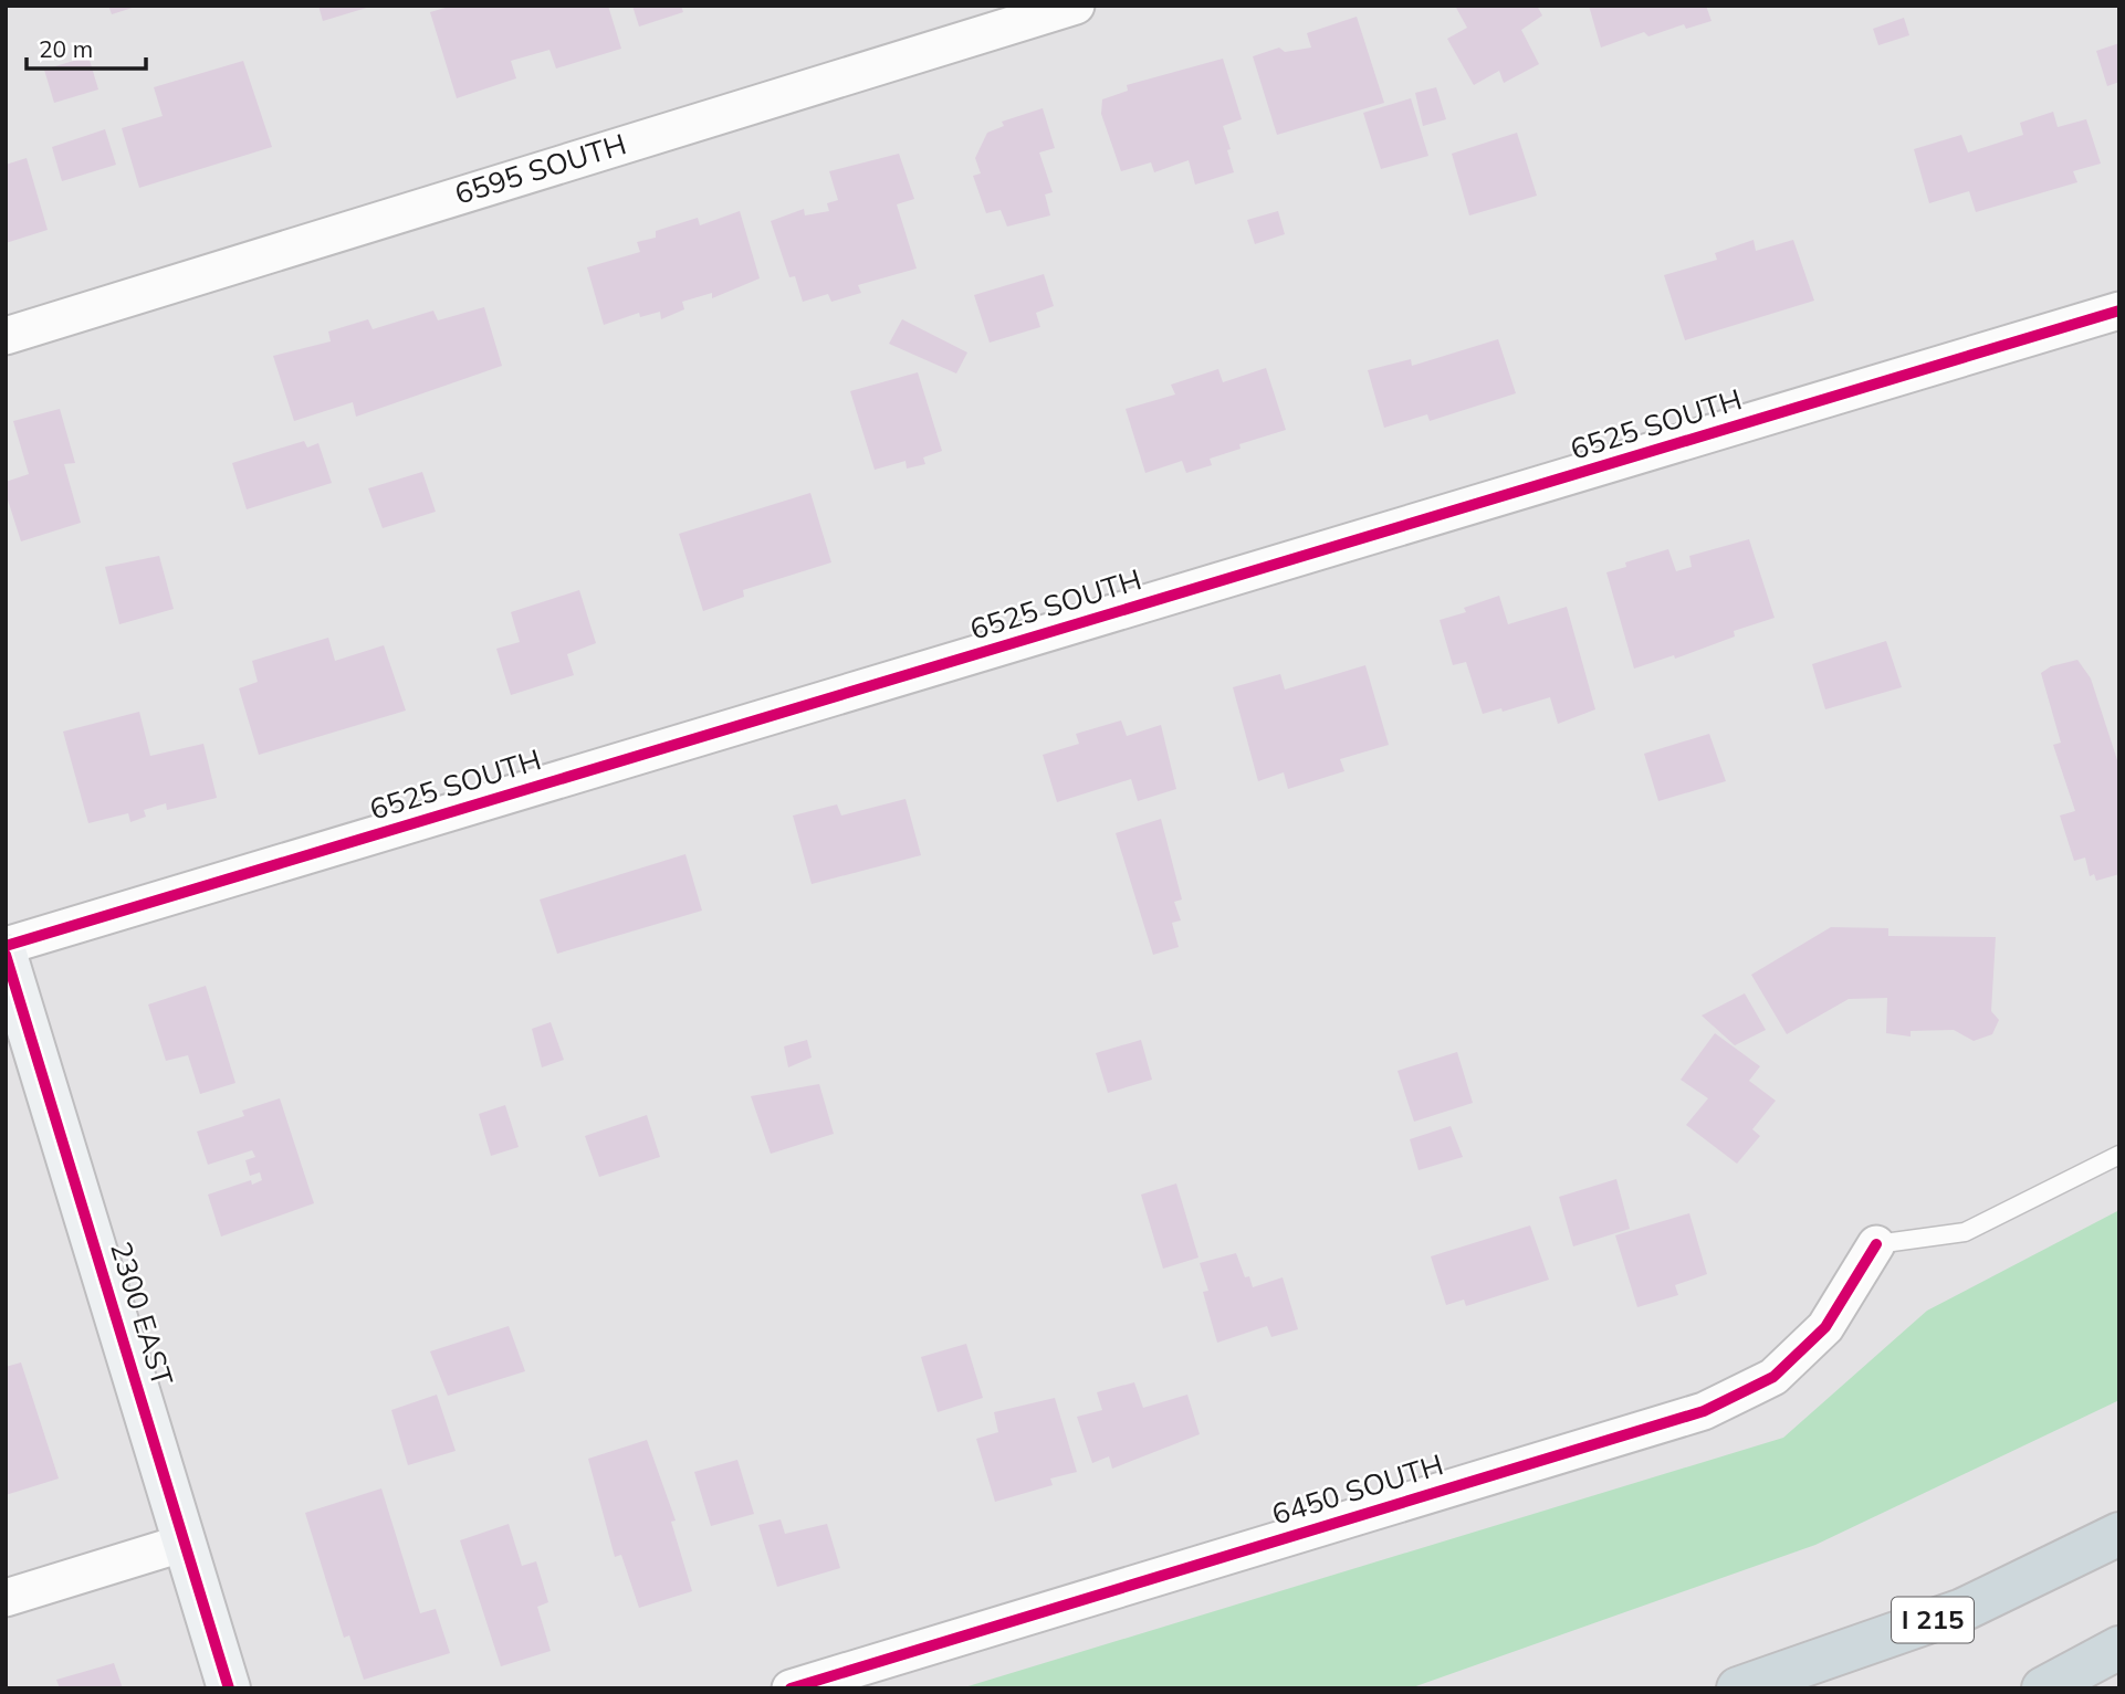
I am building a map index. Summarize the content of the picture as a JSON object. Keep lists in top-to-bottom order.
{
  "streets": {
    "highway": ["I 215"],
    "street": [
      "6595 SOUTH",
      "6525 SOUTH",
      "2300 EAST",
      "6450 SOUTH"
    ]
  },
  "crossings": [
    ["6525 SOUTH", "2300 EAST"]
  ],
  "scale_bar": "20 m"
}
